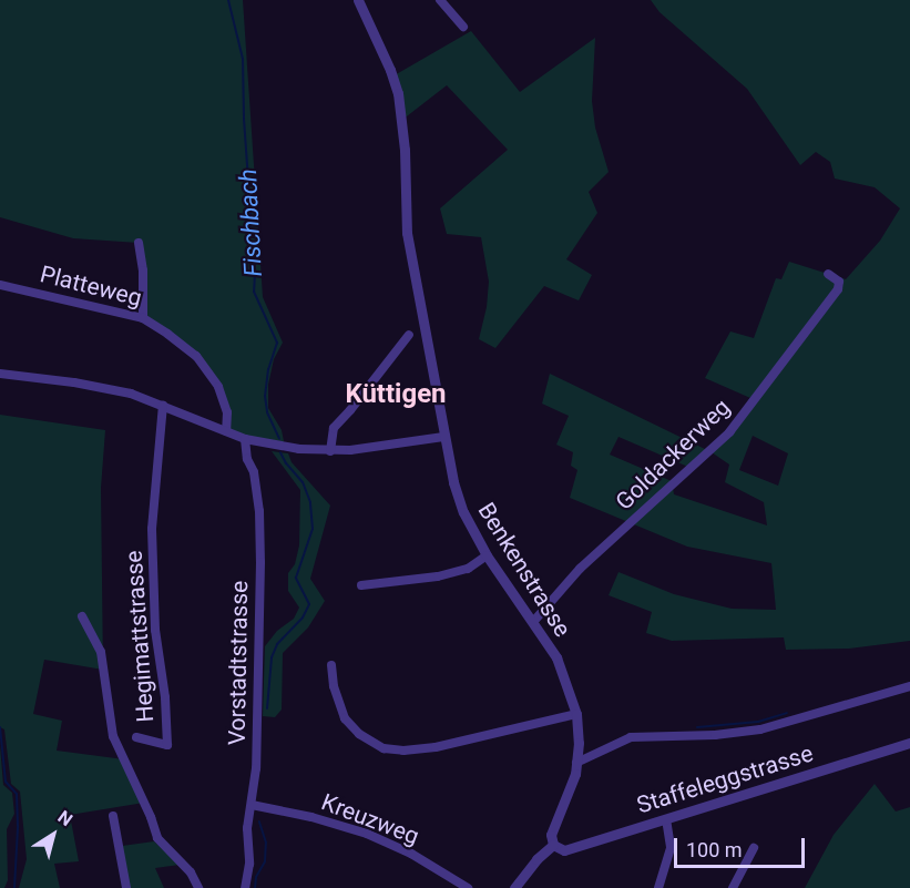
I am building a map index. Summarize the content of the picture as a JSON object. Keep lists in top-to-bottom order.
{
  "streets": {
    "street": [
      "Platteweg",
      "Goldackerweg",
      "Benkenstrasse",
      "Hegimattstrasse",
      "Vorstadtstrasse",
      "Staffeleggstrasse",
      "Kreuzweg"
    ]
  },
  "crossings": [
    ["Goldackerweg", "Benkenstrasse"],
    ["Benkenstrasse", "Staffeleggstrasse"],
    ["Vorstadtstrasse", "Kreuzweg"]
  ],
  "districts": ["Küttigen"],
  "water": ["Fischbach"],
  "scale_bar": "100 m",
  "north": "top right"
}
